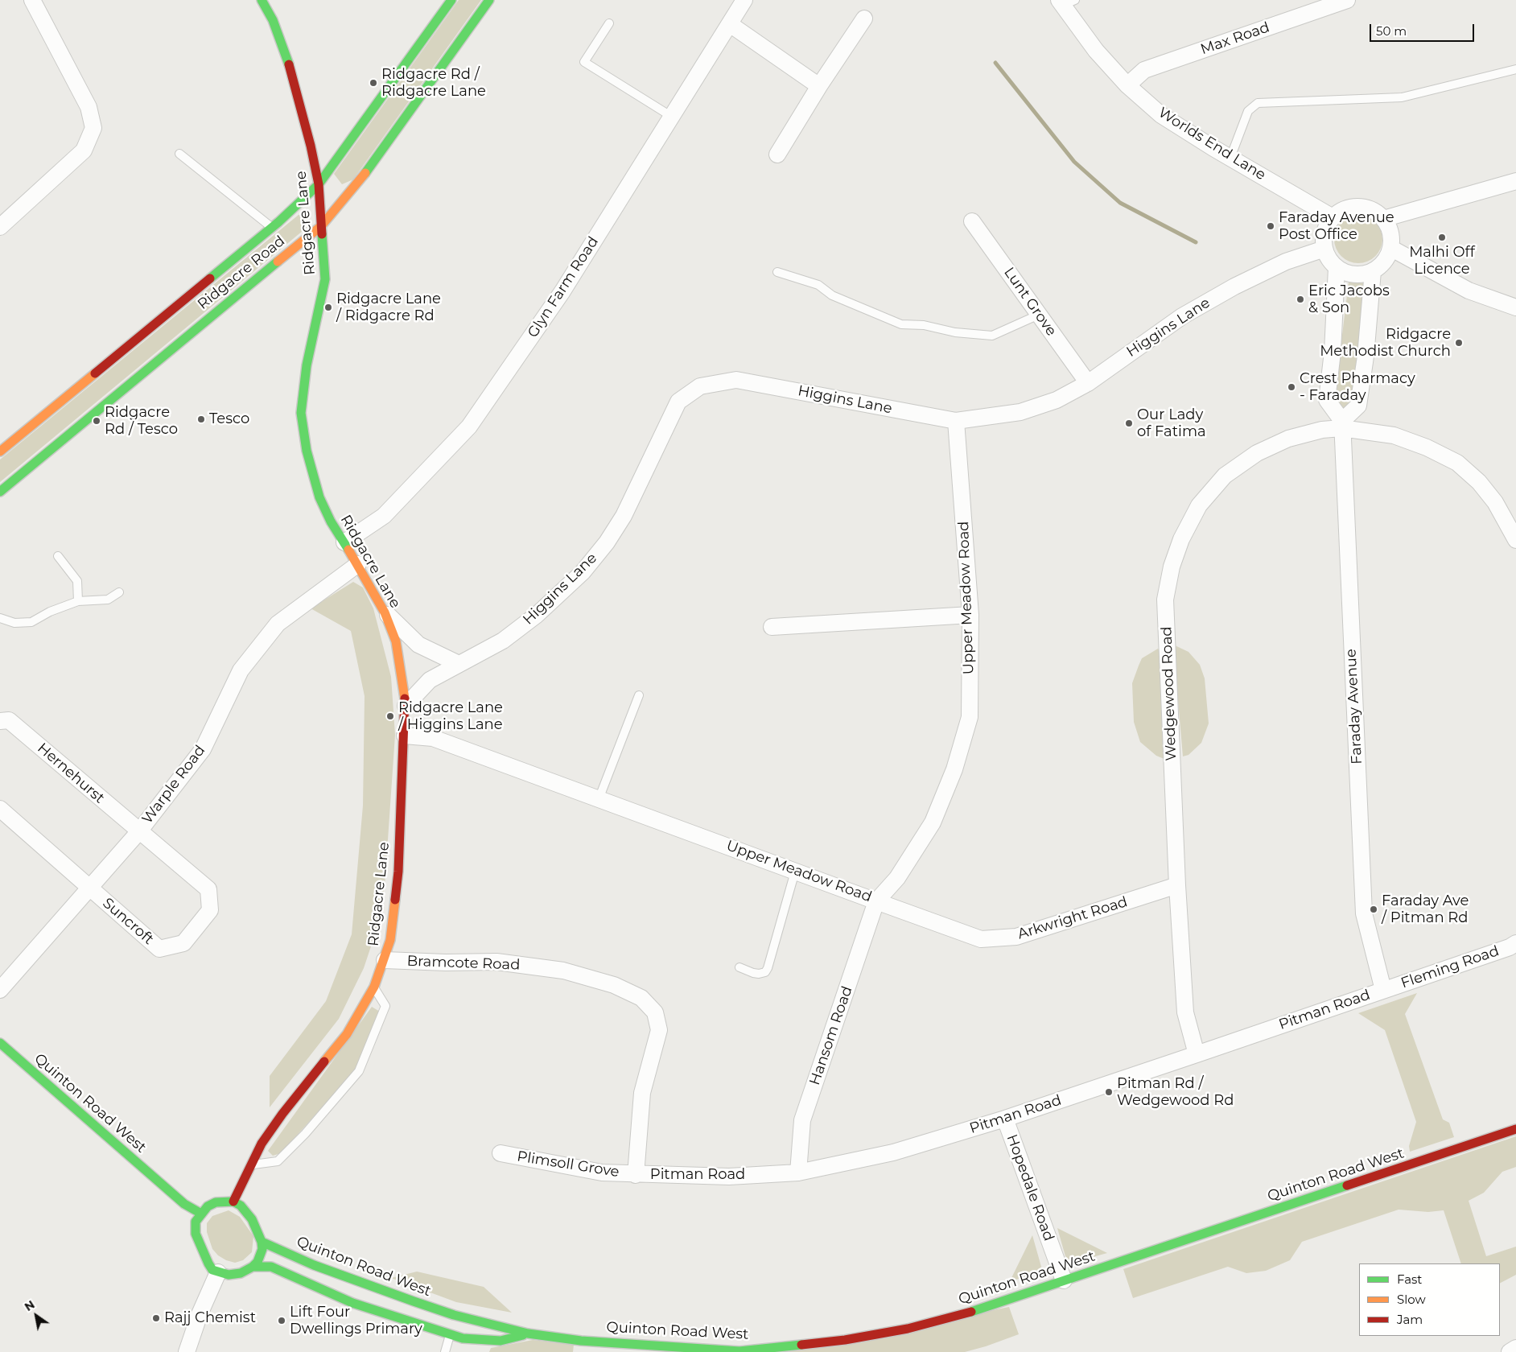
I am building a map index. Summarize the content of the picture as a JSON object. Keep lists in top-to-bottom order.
{
  "streets": {
    "street": [
      "Max Road",
      "Worlds End Lane",
      "Ridgacre Lane",
      "Ridgacre Road",
      "Glyn Farm Road",
      "Lunt Grove",
      "Higgins Lane",
      "Upper Meadow Road",
      "Wedgewood Road",
      "Faraday Avenue",
      "Hernehurst",
      "Warple Road",
      "Arkwright Road",
      "Suncroft",
      "Bramcote Road",
      "Fleming Road",
      "Pitman Road",
      "Hansom Road",
      "Quinton Road West",
      "Plimsoll Grove",
      "Hopedale Road"
    ]
  },
  "crossings": [
    ["Max Road", "Worlds End Lane"],
    ["Worlds End Lane", "Higgins Lane"],
    ["Ridgacre Lane", "Ridgacre Road"],
    ["Ridgacre Lane", "Glyn Farm Road"],
    ["Ridgacre Lane", "Higgins Lane"],
    ["Ridgacre Lane", "Upper Meadow Road"],
    ["Ridgacre Lane", "Warple Road"],
    ["Ridgacre Lane", "Bramcote Road"],
    ["Ridgacre Lane", "Quinton Road West"],
    ["Lunt Grove", "Higgins Lane"],
    ["Higgins Lane", "Upper Meadow Road"],
    ["Upper Meadow Road", "Arkwright Road"],
    ["Upper Meadow Road", "Hansom Road"],
    ["Wedgewood Road", "Faraday Avenue"],
    ["Wedgewood Road", "Arkwright Road"],
    ["Wedgewood Road", "Pitman Road"],
    ["Faraday Avenue", "Fleming Road"],
    ["Faraday Avenue", "Pitman Road"],
    ["Hernehurst", "Warple Road"],
    ["Hernehurst", "Suncroft"],
    ["Warple Road", "Suncroft"],
    ["Arkwright Road", "Hansom Road"],
    ["Bramcote Road", "Pitman Road"],
    ["Bramcote Road", "Plimsoll Grove"],
    ["Fleming Road", "Pitman Road"],
    ["Pitman Road", "Hansom Road"],
    ["Pitman Road", "Plimsoll Grove"],
    ["Pitman Road", "Hopedale Road"],
    ["Quinton Road West", "Hopedale Road"]
  ],
  "places": [
    "Ridgacre Rd / Ridgacre Lane",
    "Faraday Avenue Post Office",
    "Malhi Off Licence",
    "Eric Jacobs & Son",
    "Ridgacre Lane / Ridgacre Rd",
    "Ridgacre Methodist Church",
    "Crest Pharmacy - Faraday",
    "Tesco",
    "Ridgacre Rd / Tesco",
    "Our Lady of Fatima",
    "Ridgacre Lane / Higgins Lane",
    "Faraday Ave / Pitman Rd",
    "Pitman Rd / Wedgewood Rd",
    "Rajj Chemist",
    "Lift Four Dwellings Primary"
  ],
  "legend": ["Fast", "Slow", "Jam"],
  "scale_bar": "50 m",
  "north": "top left"
}
